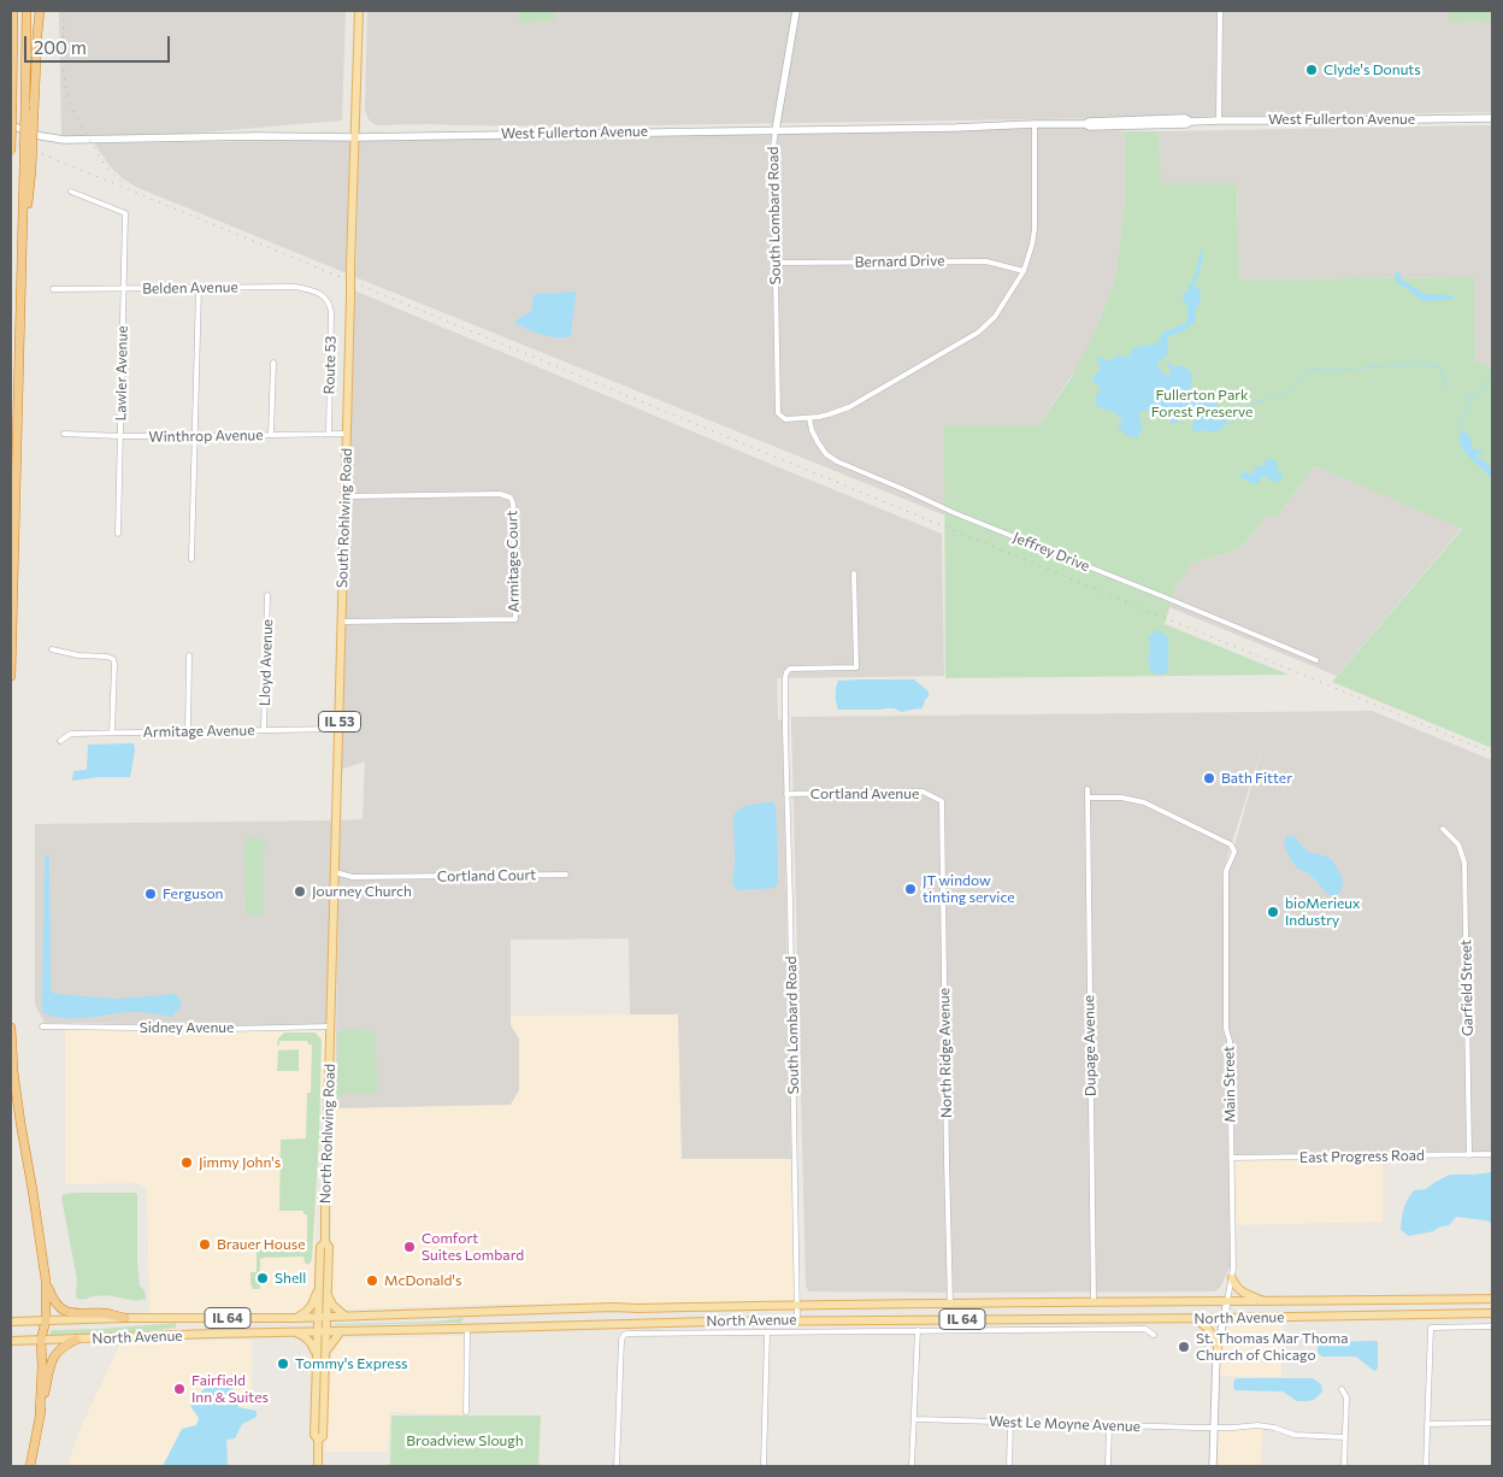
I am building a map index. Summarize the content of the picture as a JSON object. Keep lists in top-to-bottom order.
{
  "streets": {
    "main road": [
      "South Rohlwing Road",
      "IL 53",
      "North Rohlwing Road",
      "IL 64",
      "North Avenue"
    ],
    "street": [
      "West Fullerton Avenue",
      "South Lombard Road",
      "Bernard Drive",
      "Belden Avenue",
      "Route 53",
      "Lawler Avenue",
      "Winthrop Avenue",
      "Jeffrey Drive",
      "Armitage Court",
      "Lloyd Avenue",
      "Armitage Avenue",
      "Cortland Avenue",
      "Cortland Court",
      "Garfield Street",
      "Sidney Avenue",
      "Dupage Avenue",
      "North Ridge Avenue",
      "Main Street",
      "East Progress Road",
      "West Le Moyne Avenue"
    ]
  },
  "crossings": [
    ["West Fullerton Avenue", "South Lombard Road"],
    ["West Fullerton Avenue", "South Rohlwing Road"],
    ["South Lombard Road", "Bernard Drive"],
    ["South Lombard Road", "Jeffrey Drive"],
    ["South Lombard Road", "Cortland Avenue"],
    ["South Lombard Road", "North Avenue"],
    ["Belden Avenue", "Route 53"],
    ["Belden Avenue", "Lawler Avenue"],
    ["Route 53", "Winthrop Avenue"],
    ["Lawler Avenue", "Winthrop Avenue"],
    ["Winthrop Avenue", "South Rohlwing Road"],
    ["South Rohlwing Road", "Armitage Court"],
    ["South Rohlwing Road", "Armitage Avenue"],
    ["South Rohlwing Road", "Cortland Court"],
    ["South Rohlwing Road", "Sidney Avenue"],
    ["South Rohlwing Road", "North Rohlwing Road"],
    ["Lloyd Avenue", "Armitage Avenue"],
    ["IL 53", "North Rohlwing Road"],
    ["IL 53", "North Avenue"],
    ["Cortland Avenue", "North Ridge Avenue"],
    ["Garfield Street", "East Progress Road"],
    ["Sidney Avenue", "North Rohlwing Road"],
    ["Dupage Avenue", "Main Street"],
    ["Dupage Avenue", "North Avenue"],
    ["North Ridge Avenue", "North Avenue"],
    ["Main Street", "East Progress Road"],
    ["Main Street", "North Avenue"],
    ["Main Street", "West Le Moyne Avenue"],
    ["North Rohlwing Road", "North Avenue"]
  ],
  "parks": ["Fullerton Park Forest Preserve", "Broadview Slough"],
  "places": [
    "Clyde's Donuts",
    "Bath Fitter",
    "JT window tinting service",
    "Journey Church",
    "Ferguson",
    "bioMerieux Industry",
    "Jimmy John's",
    "Brauer House",
    "Comfort Suites Lombard",
    "Shell",
    "McDonald's",
    "St. Thomas Mar Thoma Church of Chicago",
    "Tommy's Express",
    "Fairfield Inn & Suites"
  ],
  "scale_bar": "200 m"
}
